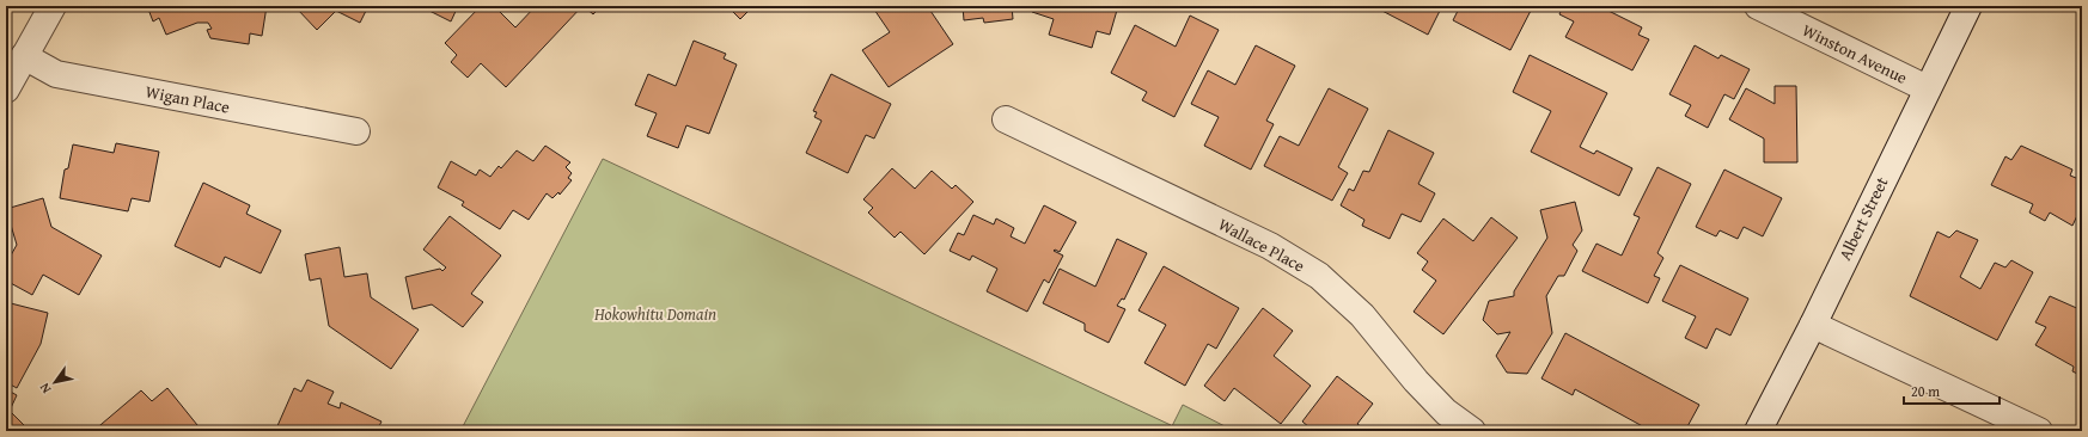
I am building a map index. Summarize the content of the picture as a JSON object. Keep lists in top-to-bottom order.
{
  "streets": {
    "street": [
      "Winston Avenue",
      "Wigan Place",
      "Albert Street",
      "Wallace Place"
    ]
  },
  "crossings": [
    ["Winston Avenue", "Albert Street"]
  ],
  "parks": ["Hokowhitu Domain"],
  "scale_bar": "20 m",
  "north": "bottom left"
}
